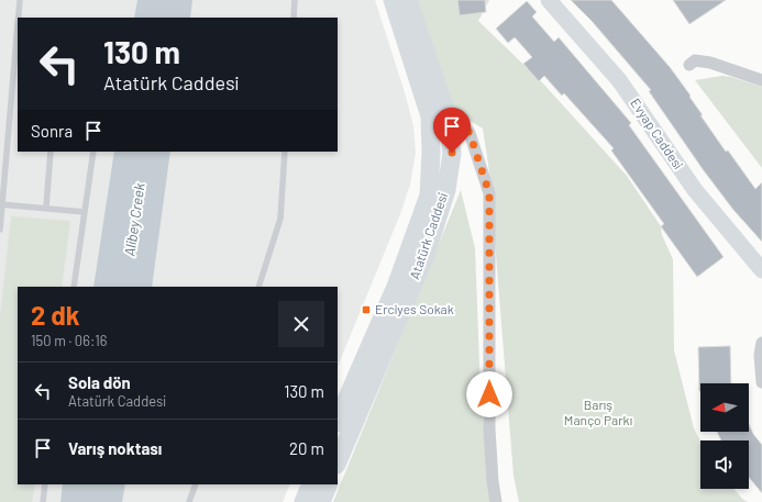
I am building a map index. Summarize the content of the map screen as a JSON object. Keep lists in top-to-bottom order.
{
  "streets": {
    "main road": ["Evyap Caddesi", "Atatürk Caddesi"]
  },
  "water": ["Alibey Creek"],
  "parks": ["Barış Manço Parkı"],
  "places": {
    "transit": ["Erciyes Sokak"]
  },
  "north": "left",
  "page": {
    "turn": ["130 m", "Atatürk Caddesi"],
    "then": "Sonra",
    "heading": ["2 dk", "150 m · 06:16"],
    "list": [
      {
        "name": "Sola dön",
        "note": "Atatürk Caddesi",
        "value": "130 m"
      },
      {
        "name": "Varış noktası",
        "value": "20 m"
      }
    ]
  }
}
